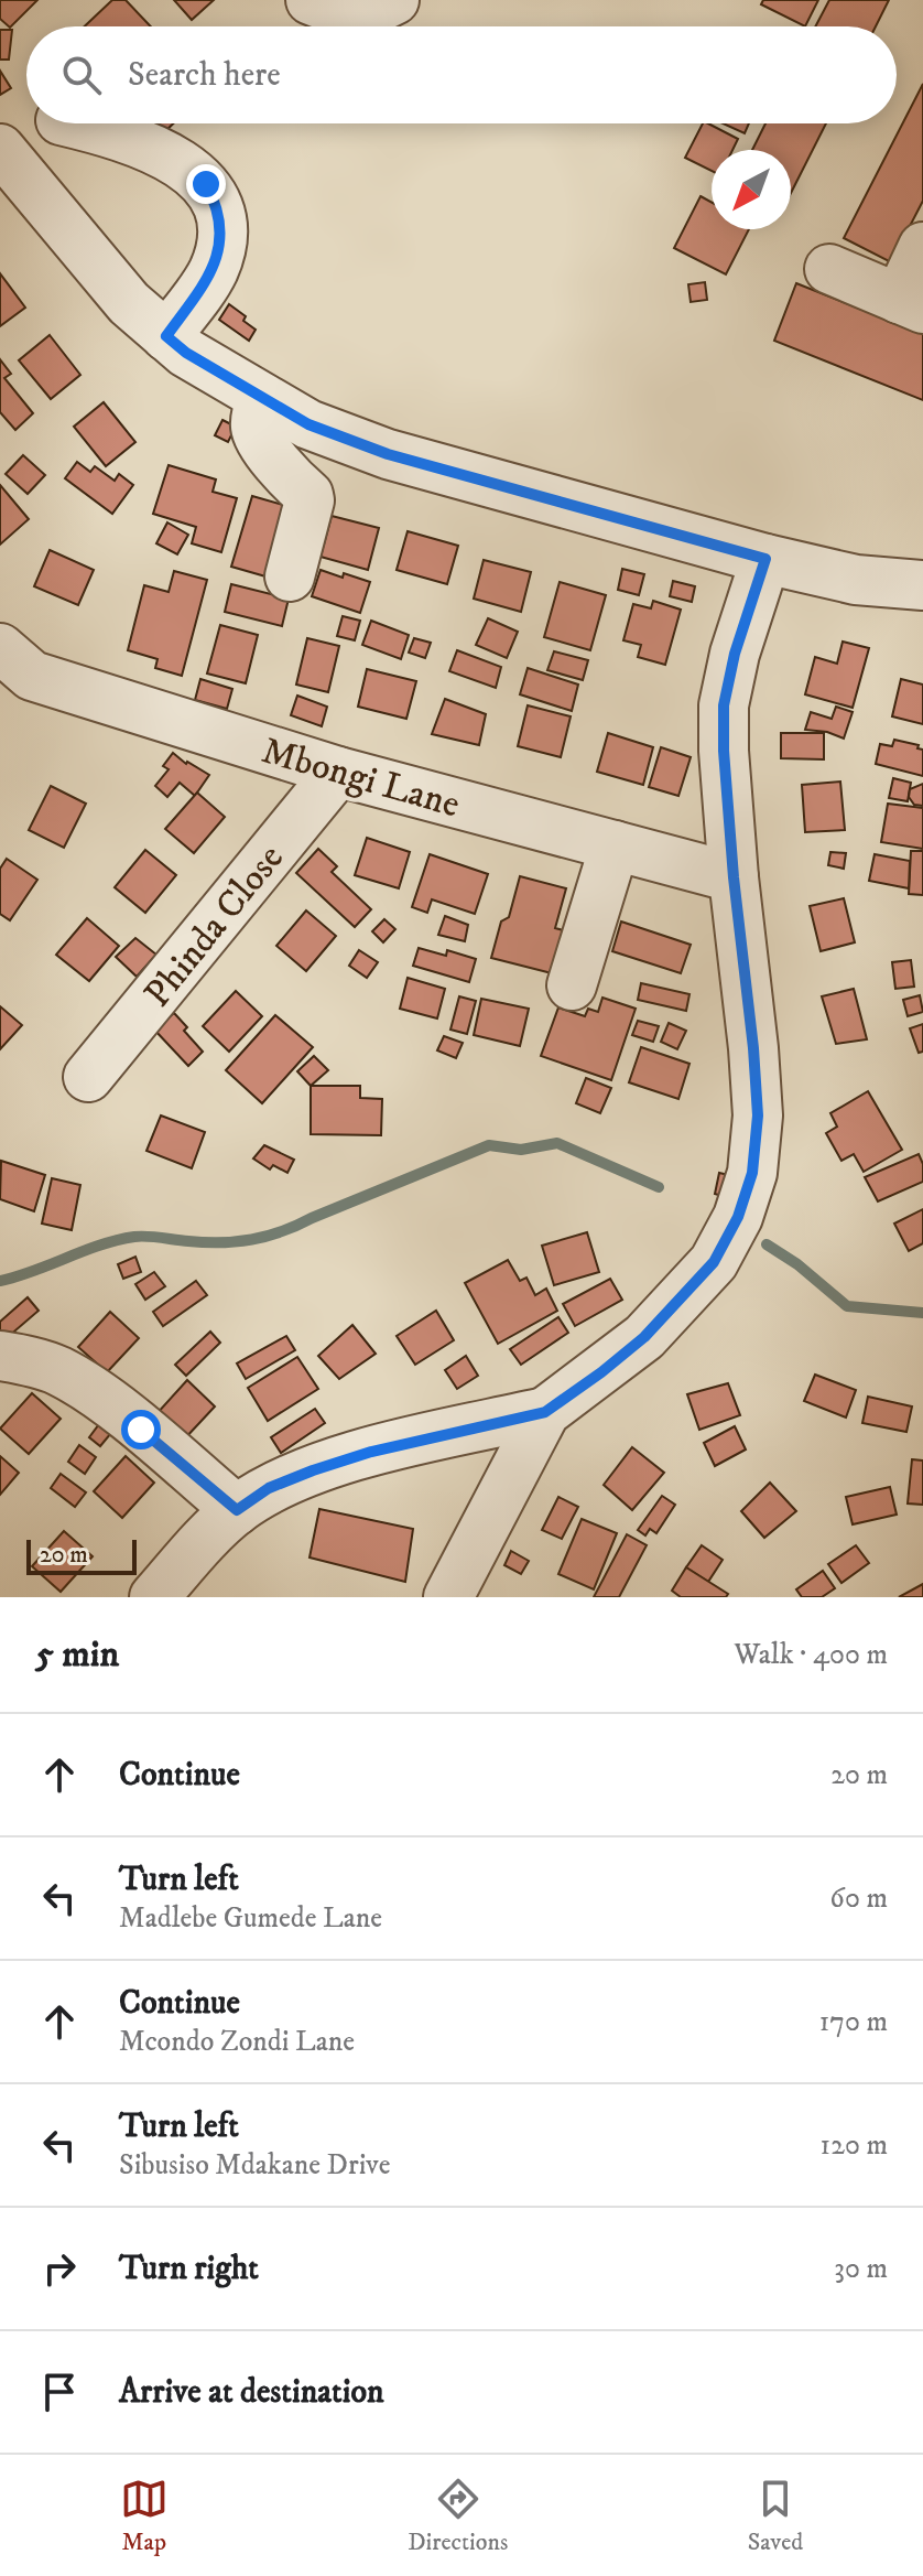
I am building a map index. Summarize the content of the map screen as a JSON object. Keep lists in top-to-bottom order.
{
  "streets": {
    "street": ["Mbongi Lane", "Phinda Close"]
  },
  "crossings": [
    ["Mbongi Lane", "Phinda Close"]
  ],
  "scale_bar": "20 m",
  "north": "bottom left",
  "page": {
    "search": "Search here",
    "scale": "20 m",
    "heading": ["5 min", "Walk · 400 m"],
    "list": [
      ["Continue", "20 m"],
      ["Turn left", "Madlebe Gumede Lane", "60 m"],
      ["Continue", "Mcondo Zondi Lane", "170 m"],
      ["Turn left", "Sibusiso Mdakane Drive", "120 m"],
      ["Turn right", "30 m"],
      "Arrive at destination"
    ],
    "nav": ["Map", "Directions", "Saved"]
  }
}
